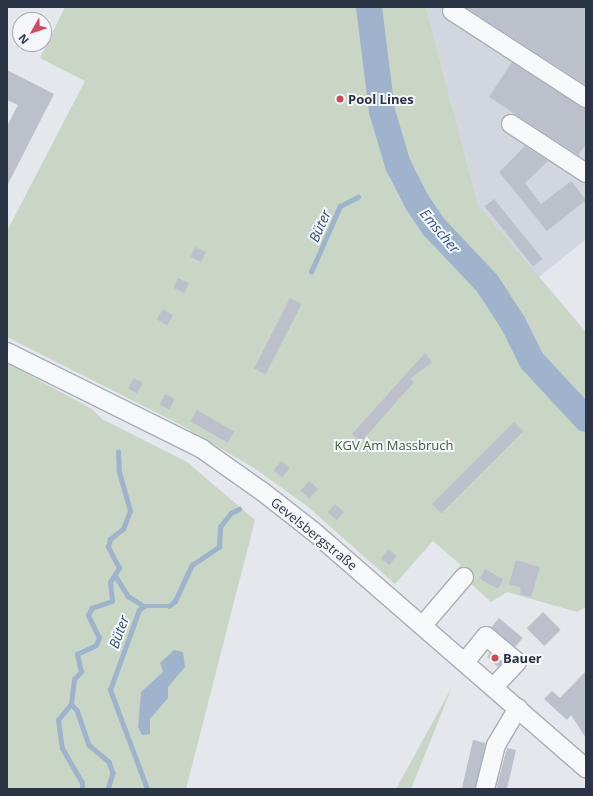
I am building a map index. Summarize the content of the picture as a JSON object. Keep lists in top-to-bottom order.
{
  "streets": {
    "street": ["Gevelsbergstraße"]
  },
  "water": ["Büter", "Emscher"],
  "parks": ["KGV Am Massbruch"],
  "places": ["Pool Lines", "Bauer"],
  "north": "bottom left"
}
